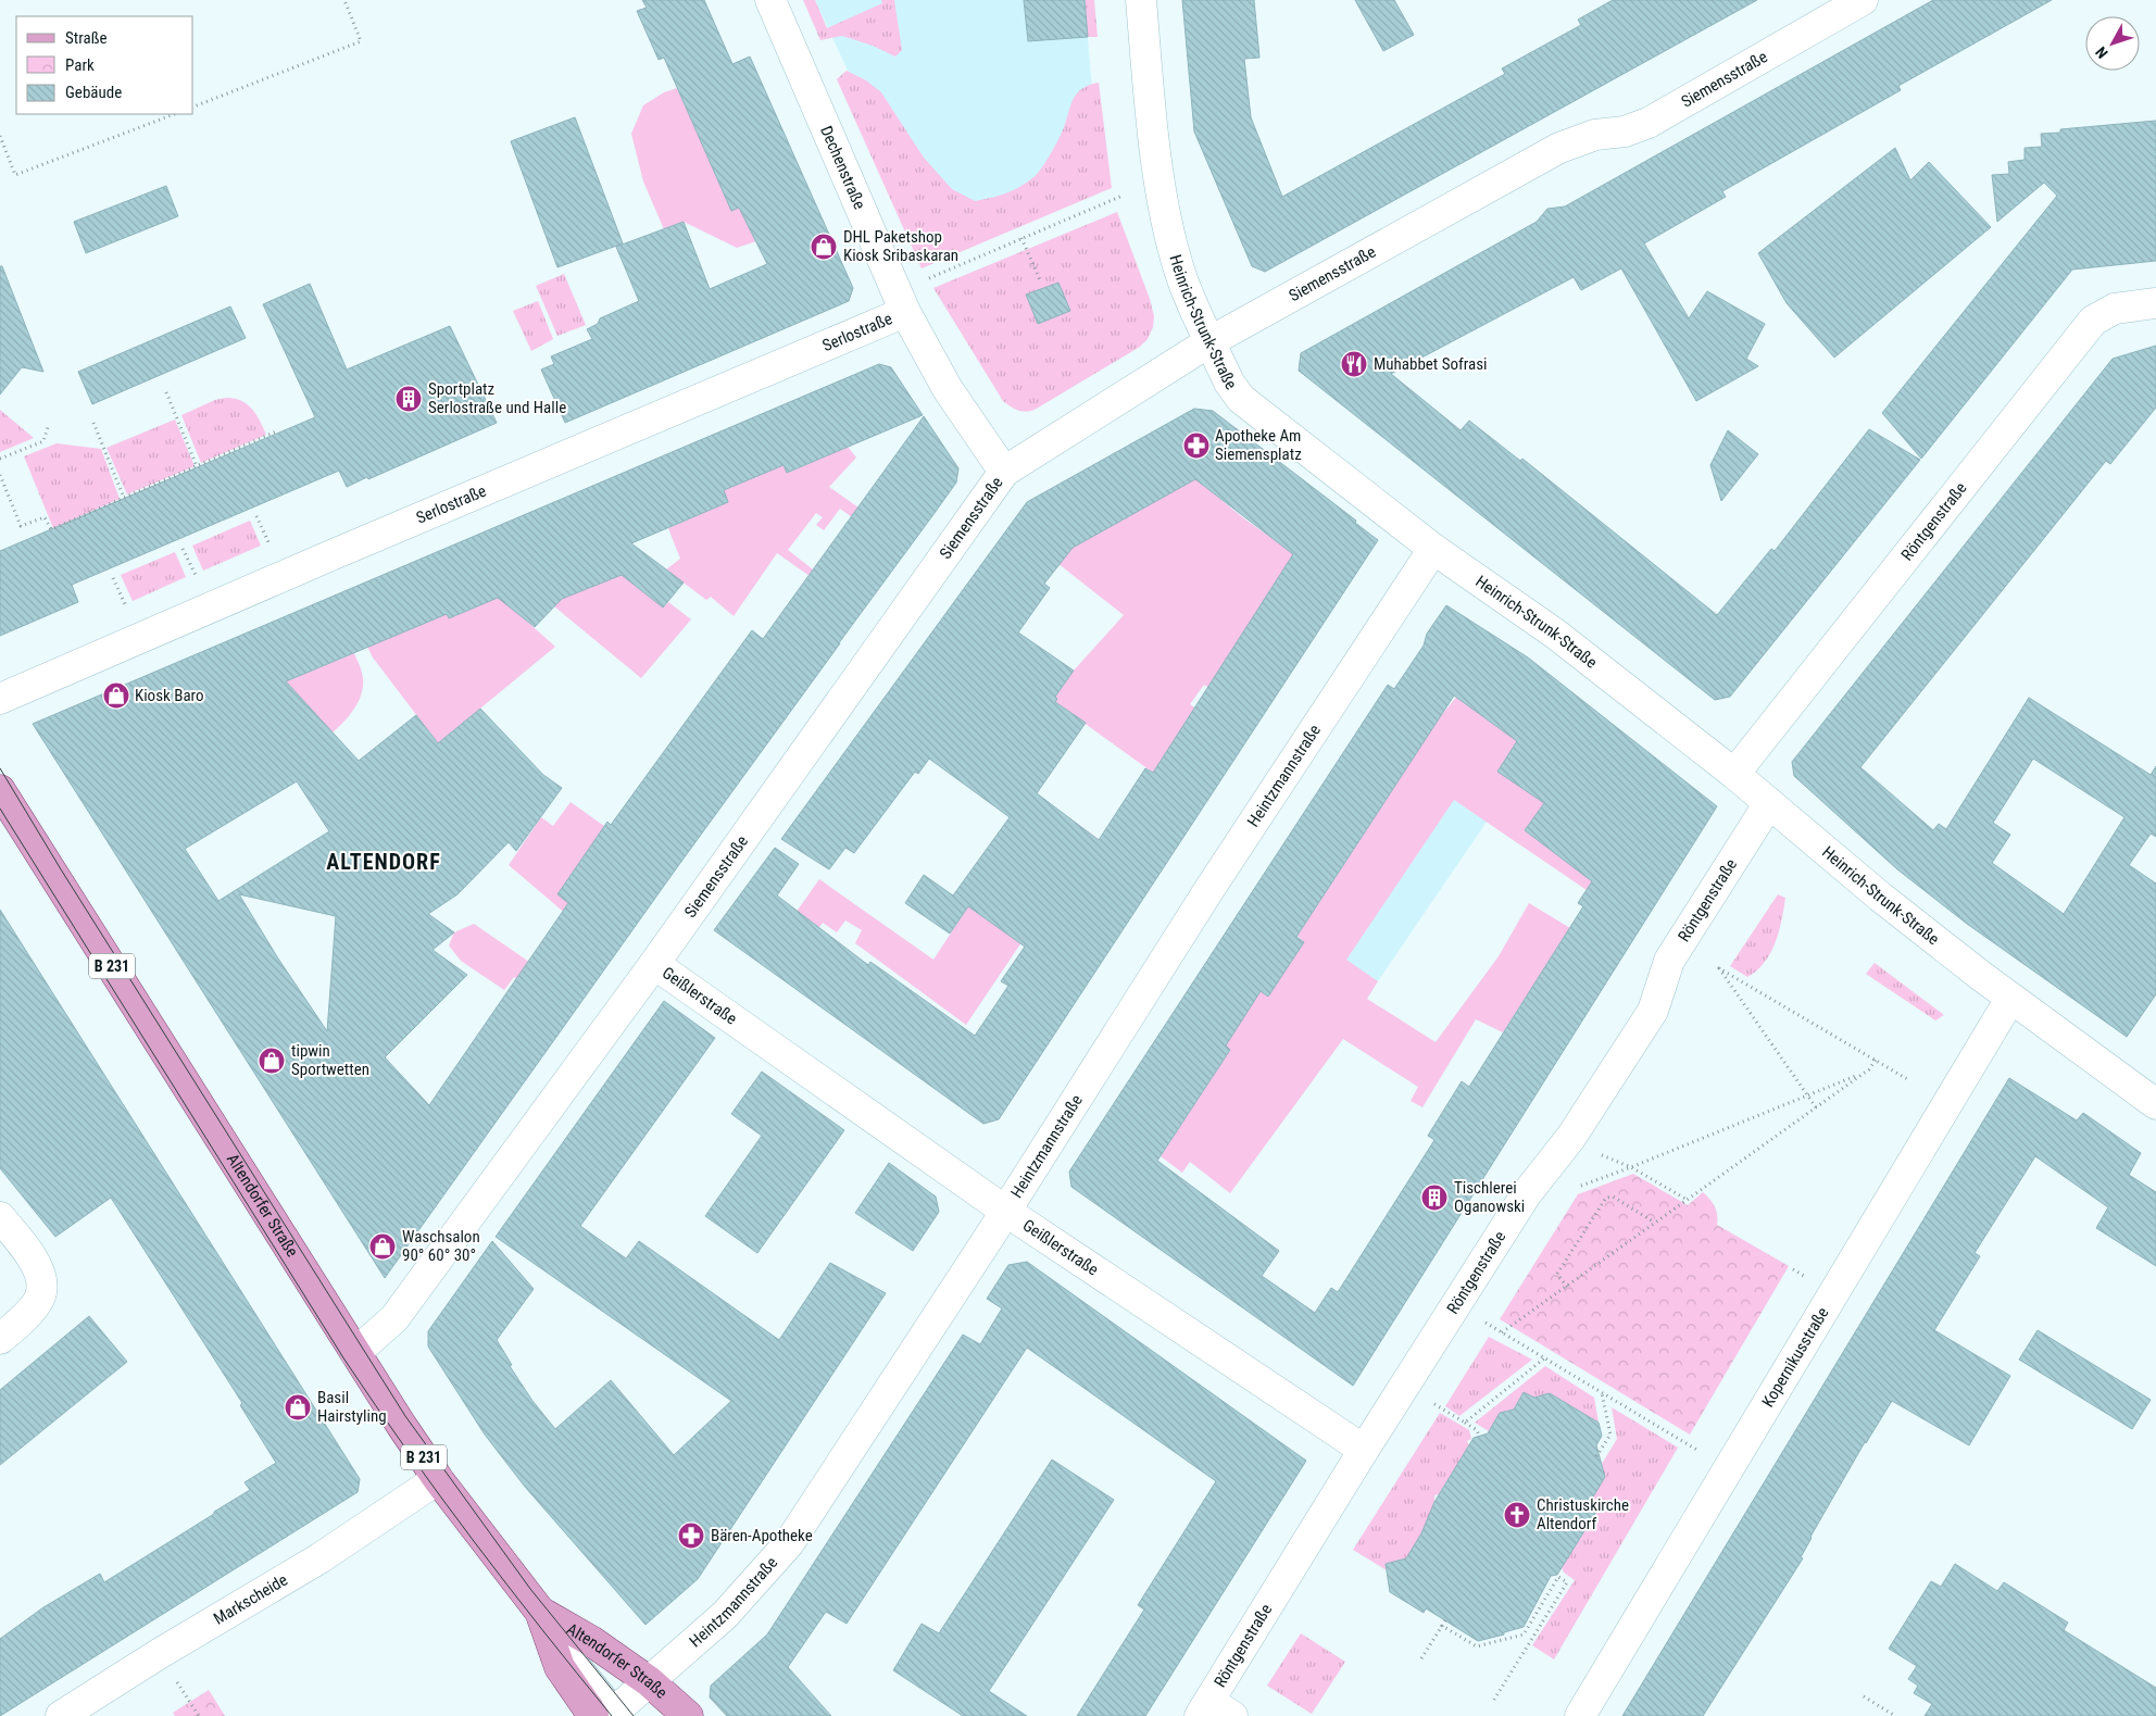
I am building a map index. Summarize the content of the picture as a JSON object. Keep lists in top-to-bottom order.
{
  "streets": {
    "main road": ["B 231", "Altendorfer Straße"],
    "street": [
      "Siemensstraße",
      "Dechenstraße",
      "Heinrich-Strunk-Straße",
      "Serlostraße",
      "Röntgenstraße",
      "Heintzmannstraße",
      "Geißlerstraße",
      "Kopernikusstraße",
      "Markscheide"
    ]
  },
  "crossings": [
    ["Siemensstraße", "Dechenstraße"],
    ["Siemensstraße", "Heinrich-Strunk-Straße"],
    ["Siemensstraße", "Geißlerstraße"],
    ["Siemensstraße", "Altendorfer Straße"],
    ["Dechenstraße", "Serlostraße"],
    ["Heinrich-Strunk-Straße", "Röntgenstraße"],
    ["Heinrich-Strunk-Straße", "Heintzmannstraße"],
    ["Heinrich-Strunk-Straße", "Kopernikusstraße"],
    ["Röntgenstraße", "Geißlerstraße"],
    ["Heintzmannstraße", "Geißlerstraße"],
    ["Heintzmannstraße", "Altendorfer Straße"],
    ["Altendorfer Straße", "Markscheide"]
  ],
  "districts": ["ALTENDORF"],
  "places": {
    "shop": [
      "DHL Paketshop Kiosk Sribaskaran",
      "Kiosk Baro",
      "tipwin Sportwetten",
      "Waschsalon 90° 60° 30°",
      "Basil Hairstyling"
    ],
    "restaurant": ["Muhabbet Sofrasi"],
    "building": ["Sportplatz Serlostraße und Halle", "Tischlerei Oganowski"],
    "pharmacy": ["Apotheke Am Siemensplatz", "Bären-Apotheke"],
    "church": ["Christuskirche Altendorf"]
  },
  "legend": ["Straße", "Park", "Gebäude"],
  "north": "bottom left"
}
